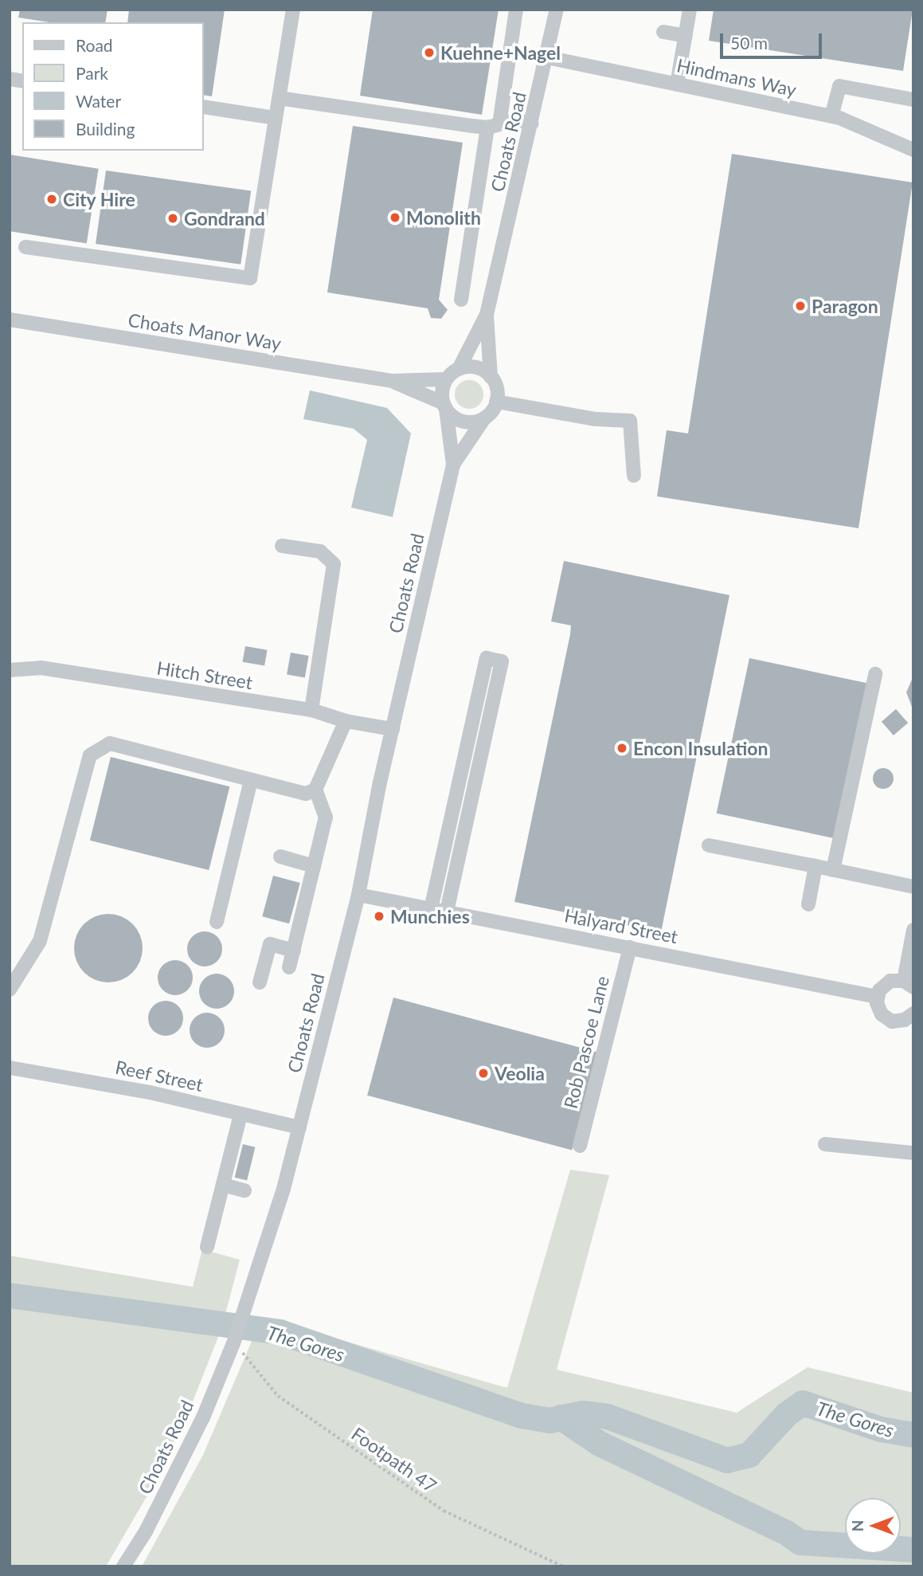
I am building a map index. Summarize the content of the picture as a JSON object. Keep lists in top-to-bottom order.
{
  "streets": {
    "street": [
      "Hindmans Way",
      "Choats Road",
      "Choats Manor Way",
      "Hitch Street",
      "Halyard Street",
      "Rob Pascoe Lane",
      "Reef Street"
    ],
    "path": ["Footpath 47"]
  },
  "crossings": [
    ["Hindmans Way", "Choats Road"],
    ["Choats Road", "Choats Manor Way"],
    ["Choats Road", "Hitch Street"],
    ["Choats Road", "Halyard Street"],
    ["Choats Road", "Reef Street"],
    ["Choats Road", "Footpath 47"],
    ["Halyard Street", "Rob Pascoe Lane"]
  ],
  "water": ["The Gores"],
  "places": [
    "Kuehne+Nagel",
    "City Hire",
    "Monolith",
    "Gondrand",
    "Paragon",
    "Encon Insulation",
    "Munchies",
    "Veolia"
  ],
  "legend": [
    "Road",
    "Park",
    "Water",
    "Building"
  ],
  "scale_bar": "50 m",
  "north": "left"
}
